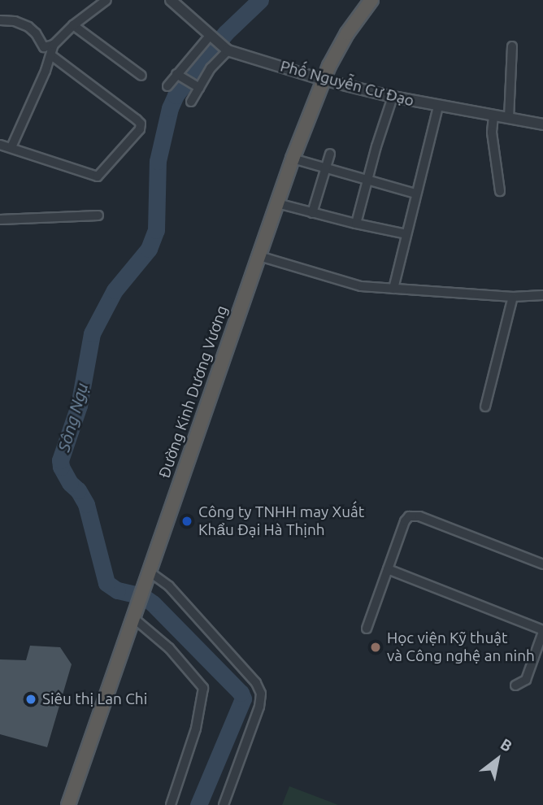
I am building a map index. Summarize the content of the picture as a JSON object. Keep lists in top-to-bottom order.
{
  "streets": {
    "highway": ["Đường Kinh Dương Vương"],
    "street": ["Phố Nguyễn Cư Đạo"]
  },
  "crossings": [
    ["Phố Nguyễn Cư Đạo", "Đường Kinh Dương Vương"]
  ],
  "water": ["Sông Ngụ"],
  "places": ["Công ty TNHH may Xuất Khẩu Đại Hà Thịnh", "Học viện Kỹ thuật và Công nghệ an ninh", "Siêu thị Lan Chi"],
  "north": "top right"
}
